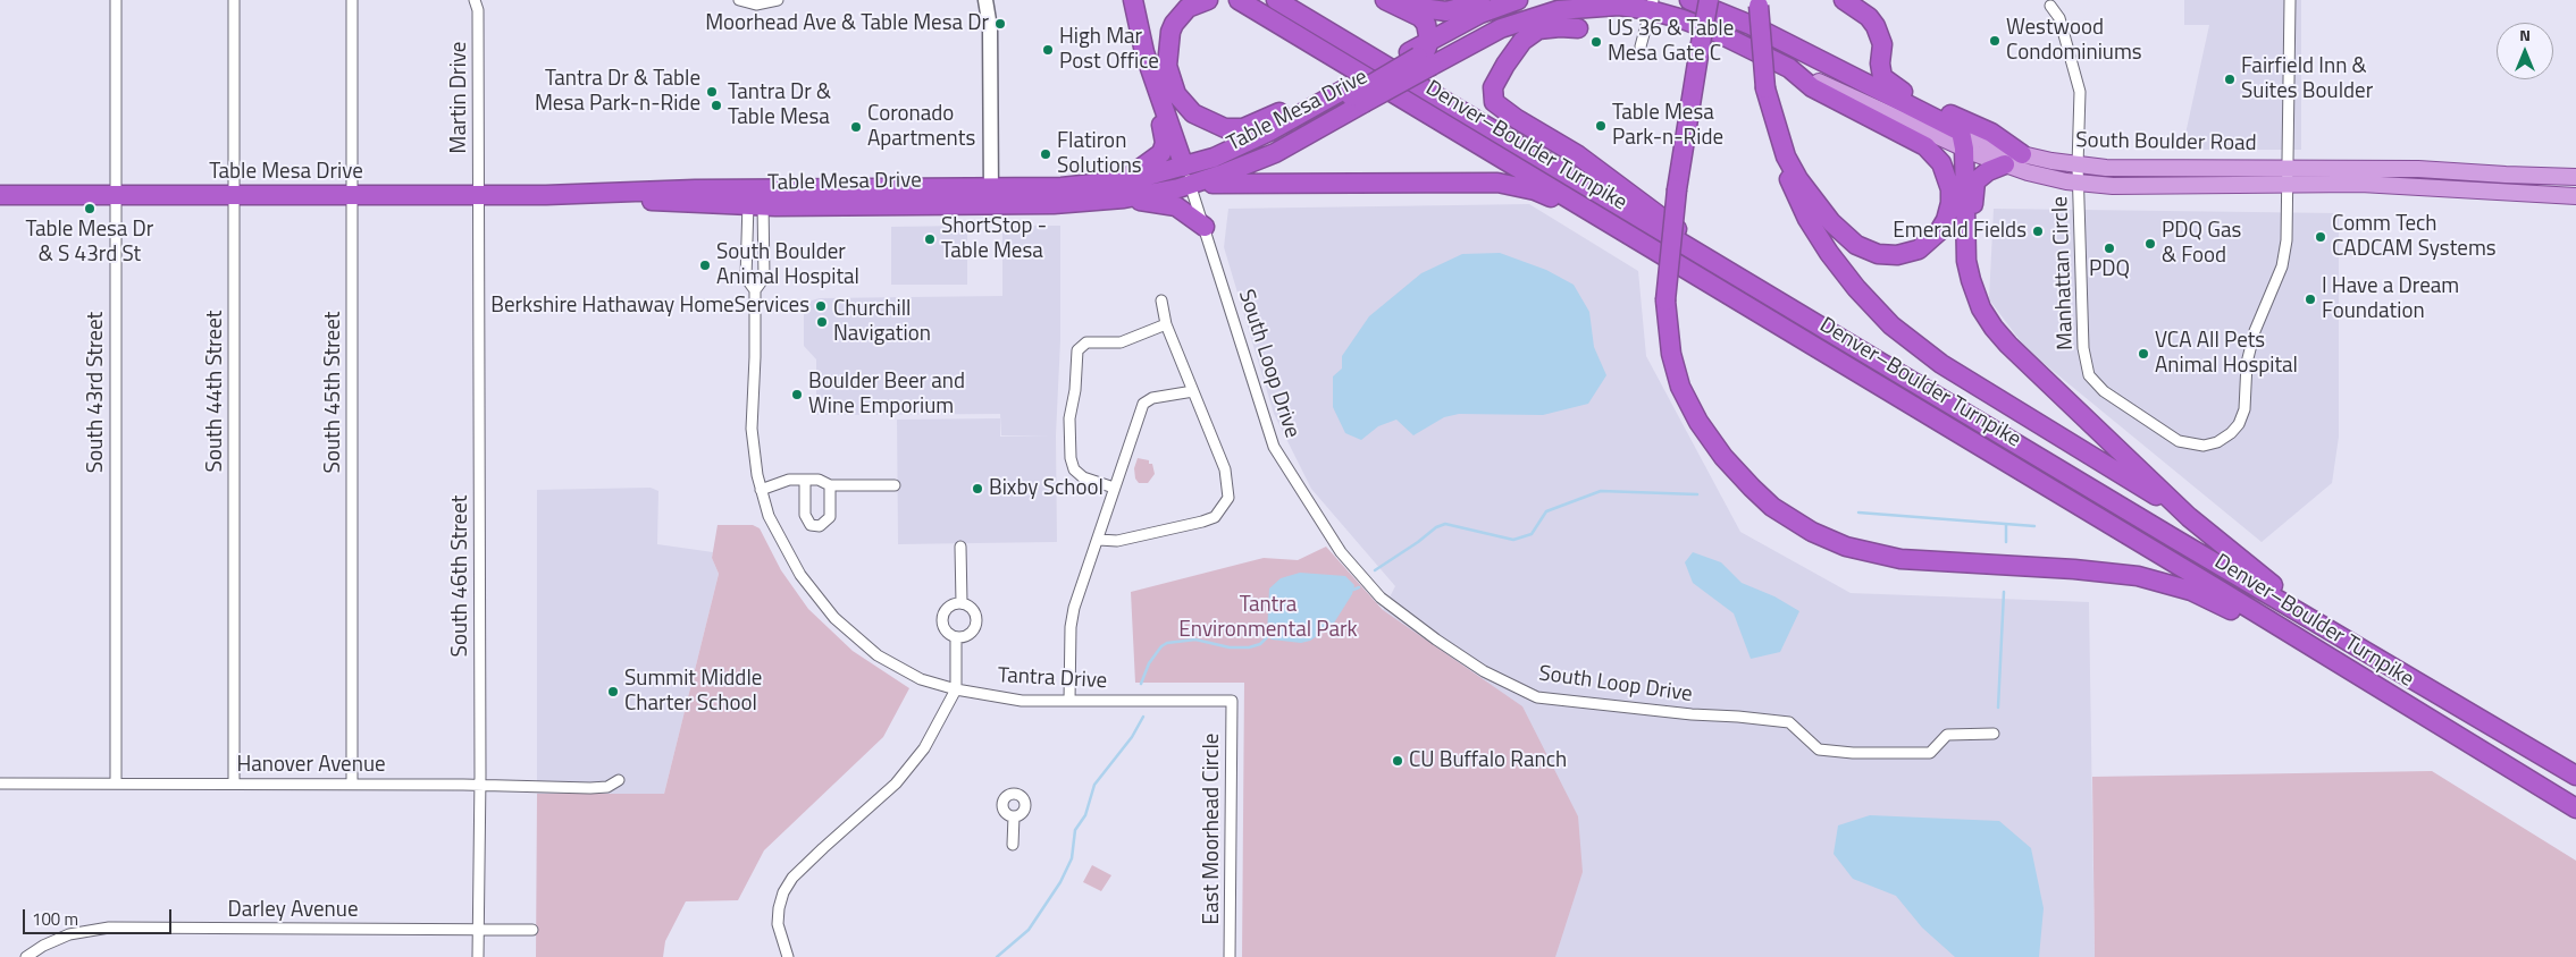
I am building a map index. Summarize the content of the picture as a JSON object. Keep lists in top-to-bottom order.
{
  "streets": {
    "highway": ["Table Mesa Drive", "South Boulder Road", "Denver–Boulder Turnpike"],
    "street": [
      "Martin Drive",
      "Manhattan Circle",
      "South Loop Drive",
      "South 44th Street",
      "South 43rd Street",
      "South 45th Street",
      "South 46th Street",
      "Tantra Drive",
      "Hanover Avenue",
      "East Moorhead Circle",
      "Darley Avenue"
    ]
  },
  "crossings": [
    ["Martin Drive", "Table Mesa Drive"],
    ["Martin Drive", "South 46th Street"],
    ["Table Mesa Drive", "South Boulder Road"],
    ["Table Mesa Drive", "South Loop Drive"],
    ["Table Mesa Drive", "South 44th Street"],
    ["Table Mesa Drive", "South 43rd Street"],
    ["Table Mesa Drive", "South 45th Street"],
    ["Table Mesa Drive", "South 46th Street"],
    ["Table Mesa Drive", "Tantra Drive"],
    ["South Boulder Road", "Manhattan Circle"],
    ["South 44th Street", "Hanover Avenue"],
    ["South 43rd Street", "Hanover Avenue"],
    ["South 45th Street", "Hanover Avenue"],
    ["South 46th Street", "Hanover Avenue"],
    ["South 46th Street", "Darley Avenue"],
    ["Tantra Drive", "East Moorhead Circle"]
  ],
  "parks": ["Tantra Environmental Park"],
  "places": [
    "Moorhead Ave & Table Mesa Dr",
    "Westwood Condominiums",
    "US 36 & Table Mesa Gate C",
    "High Mar Post Office",
    "Fairfield Inn & Suites Boulder",
    "Tantra Dr & Table Mesa Park-n-Ride",
    "Tantra Dr & Table Mesa",
    "Table Mesa Park-n-Ride",
    "Coronado Apartments",
    "Flatiron Solutions",
    "Table Mesa Dr & S 43rd St",
    "Emerald Fields",
    "Comm Tech CADCAM Systems",
    "ShortStop - Table Mesa",
    "PDQ Gas & Food",
    "PDQ",
    "South Boulder Animal Hospital",
    "I Have a Dream Foundation",
    "Berkshire Hathaway HomeServices",
    "Churchill Navigation",
    "VCA All Pets Animal Hospital",
    "Boulder Beer and Wine Emporium",
    "Bixby School",
    "Summit Middle Charter School",
    "CU Buffalo Ranch"
  ],
  "scale_bar": "100 m",
  "north": "top"
}
